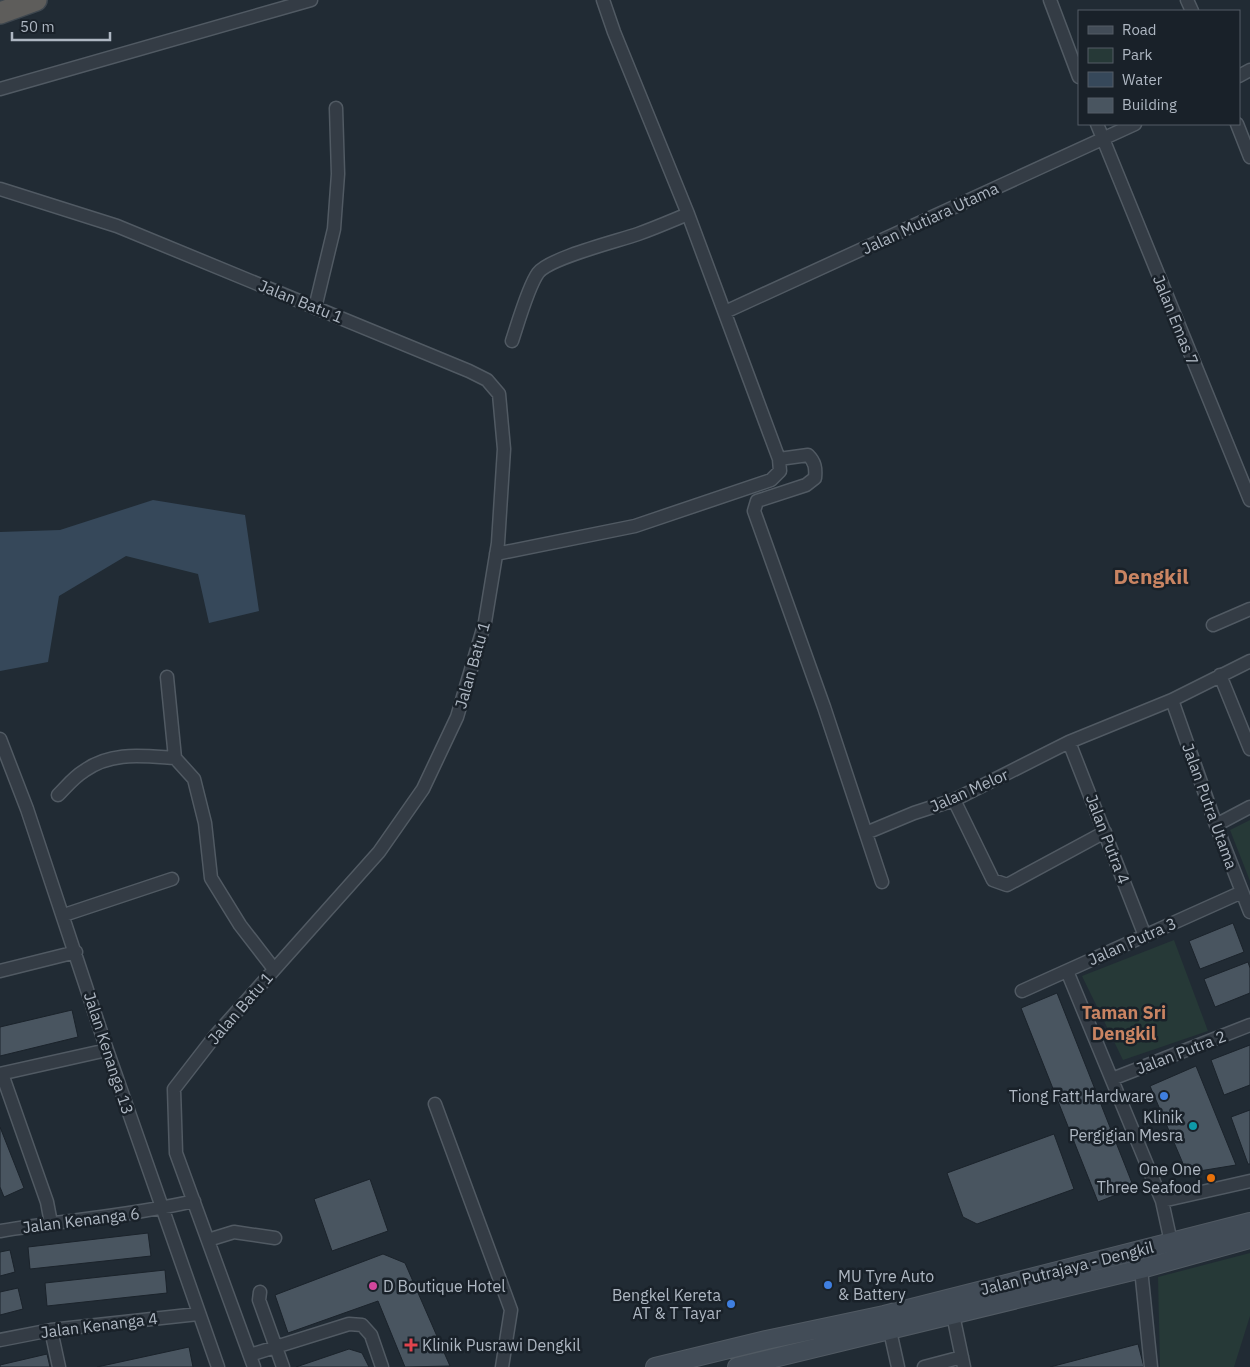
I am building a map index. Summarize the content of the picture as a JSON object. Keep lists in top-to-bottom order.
{
  "streets": {
    "main road": ["Jalan Putrajaya - Dengkil"],
    "street": [
      "Jalan Mutiara Utama",
      "Jalan Batu 1",
      "Jalan Emas 7",
      "Jalan Melor",
      "Jalan Putra Utama",
      "Jalan Putra 4",
      "Jalan Putra 3",
      "Jalan Putra 2",
      "Jalan Kenanga 13",
      "Jalan Kenanga 6",
      "Jalan Kenanga 4"
    ]
  },
  "crossings": [
    ["Jalan Mutiara Utama", "Jalan Emas 7"],
    ["Jalan Batu 1", "Jalan Kenanga 6"],
    ["Jalan Melor", "Jalan Putra Utama"],
    ["Jalan Melor", "Jalan Putra 4"],
    ["Jalan Putra Utama", "Jalan Putra 3"],
    ["Jalan Putra 4", "Jalan Putra 3"],
    ["Jalan Kenanga 13", "Jalan Kenanga 6"],
    ["Jalan Kenanga 13", "Jalan Kenanga 4"]
  ],
  "districts": ["Dengkil", "Taman Sri Dengkil"],
  "places": {
    "other": [
      "Tiong Fatt Hardware",
      "Klinik Pergigian Mesra",
      "One One Three Seafood",
      "MU Tyre Auto & Battery",
      "D Boutique Hotel",
      "Bengkel Kereta AT & T Tayar"
    ],
    "health": ["Klinik Pusrawi Dengkil"]
  },
  "legend": [
    "Road",
    "Park",
    "Water",
    "Building"
  ],
  "scale_bar": "50 m"
}
